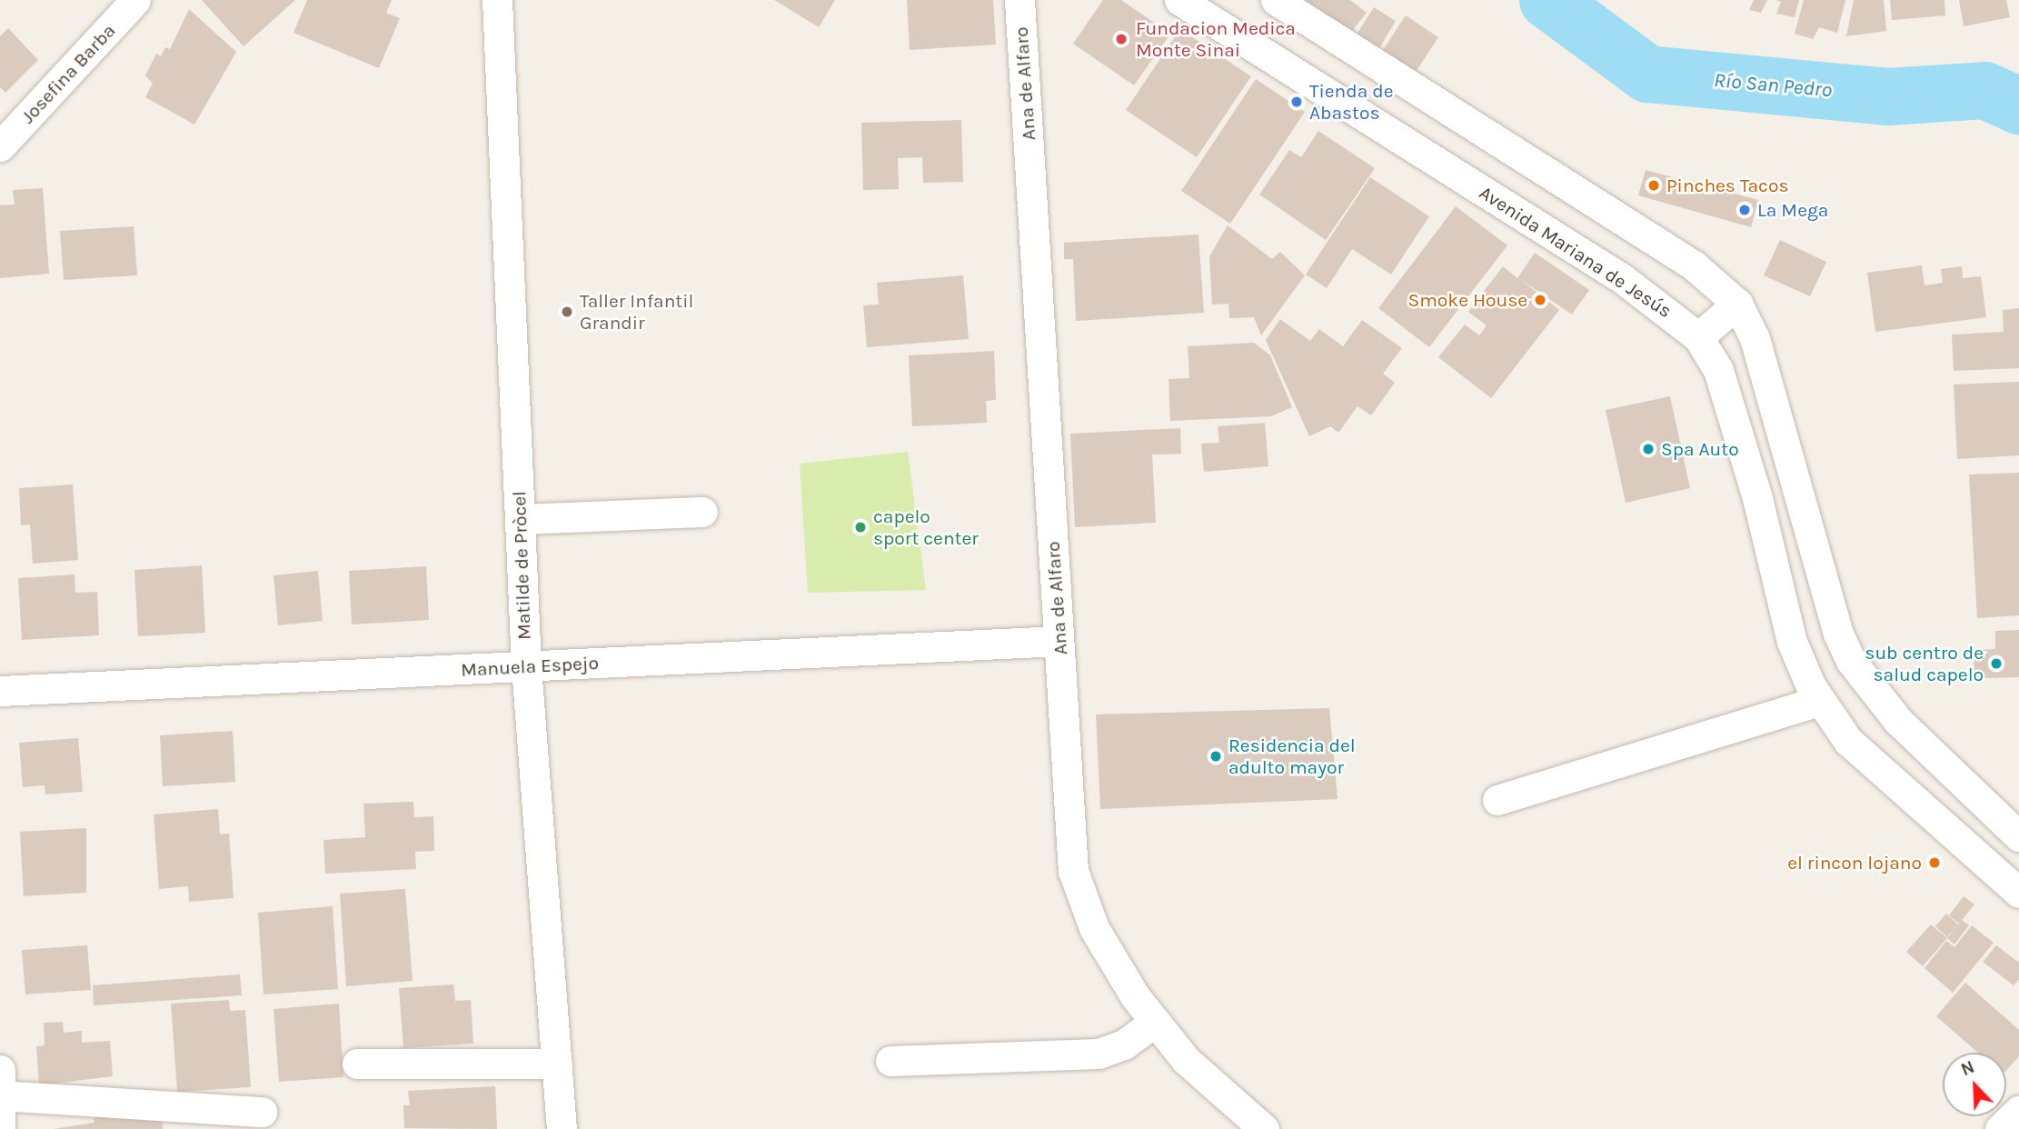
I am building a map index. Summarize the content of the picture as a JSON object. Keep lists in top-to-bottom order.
{
  "streets": {
    "street": [
      "Josefina Barba",
      "Ana de Alfaro",
      "Avenida Mariana de Jesús",
      "Matilde de Pròcel",
      "Manuela Espejo"
    ]
  },
  "crossings": [
    ["Ana de Alfaro", "Manuela Espejo"],
    ["Matilde de Pròcel", "Manuela Espejo"]
  ],
  "water": ["Río San Pedro"],
  "places": [
    "Fundacion Medica Monte Sinai",
    "Tienda de Abastos",
    "Pinches Tacos",
    "La Mega",
    "Smoke House",
    "Taller Infantil Grandir",
    "Spa Auto",
    "capelo sport center",
    "sub centro de salud capelo",
    "Residencia del adulto mayor",
    "el rincon lojano"
  ],
  "north": "top left"
}
